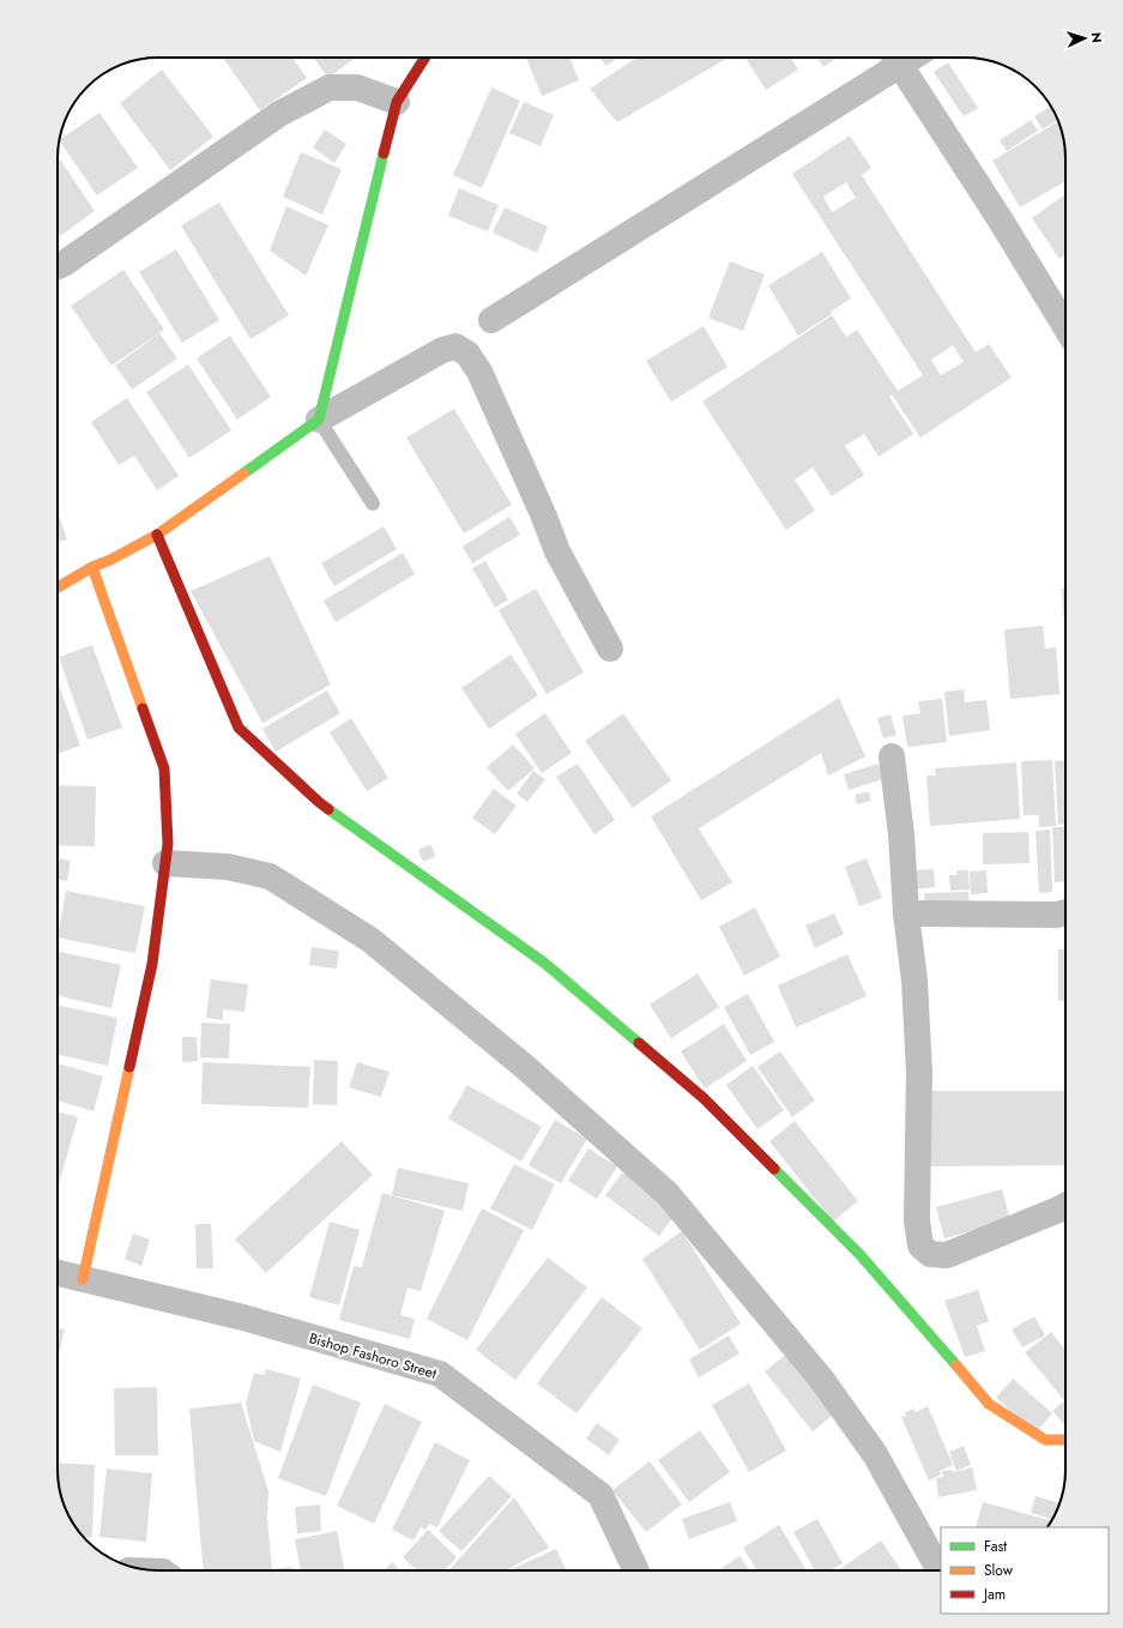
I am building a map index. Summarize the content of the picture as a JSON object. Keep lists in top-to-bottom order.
{
  "streets": {
    "street": ["Bishop Fashoro Street"]
  },
  "legend": ["Fast", "Slow", "Jam"],
  "north": "right"
}
